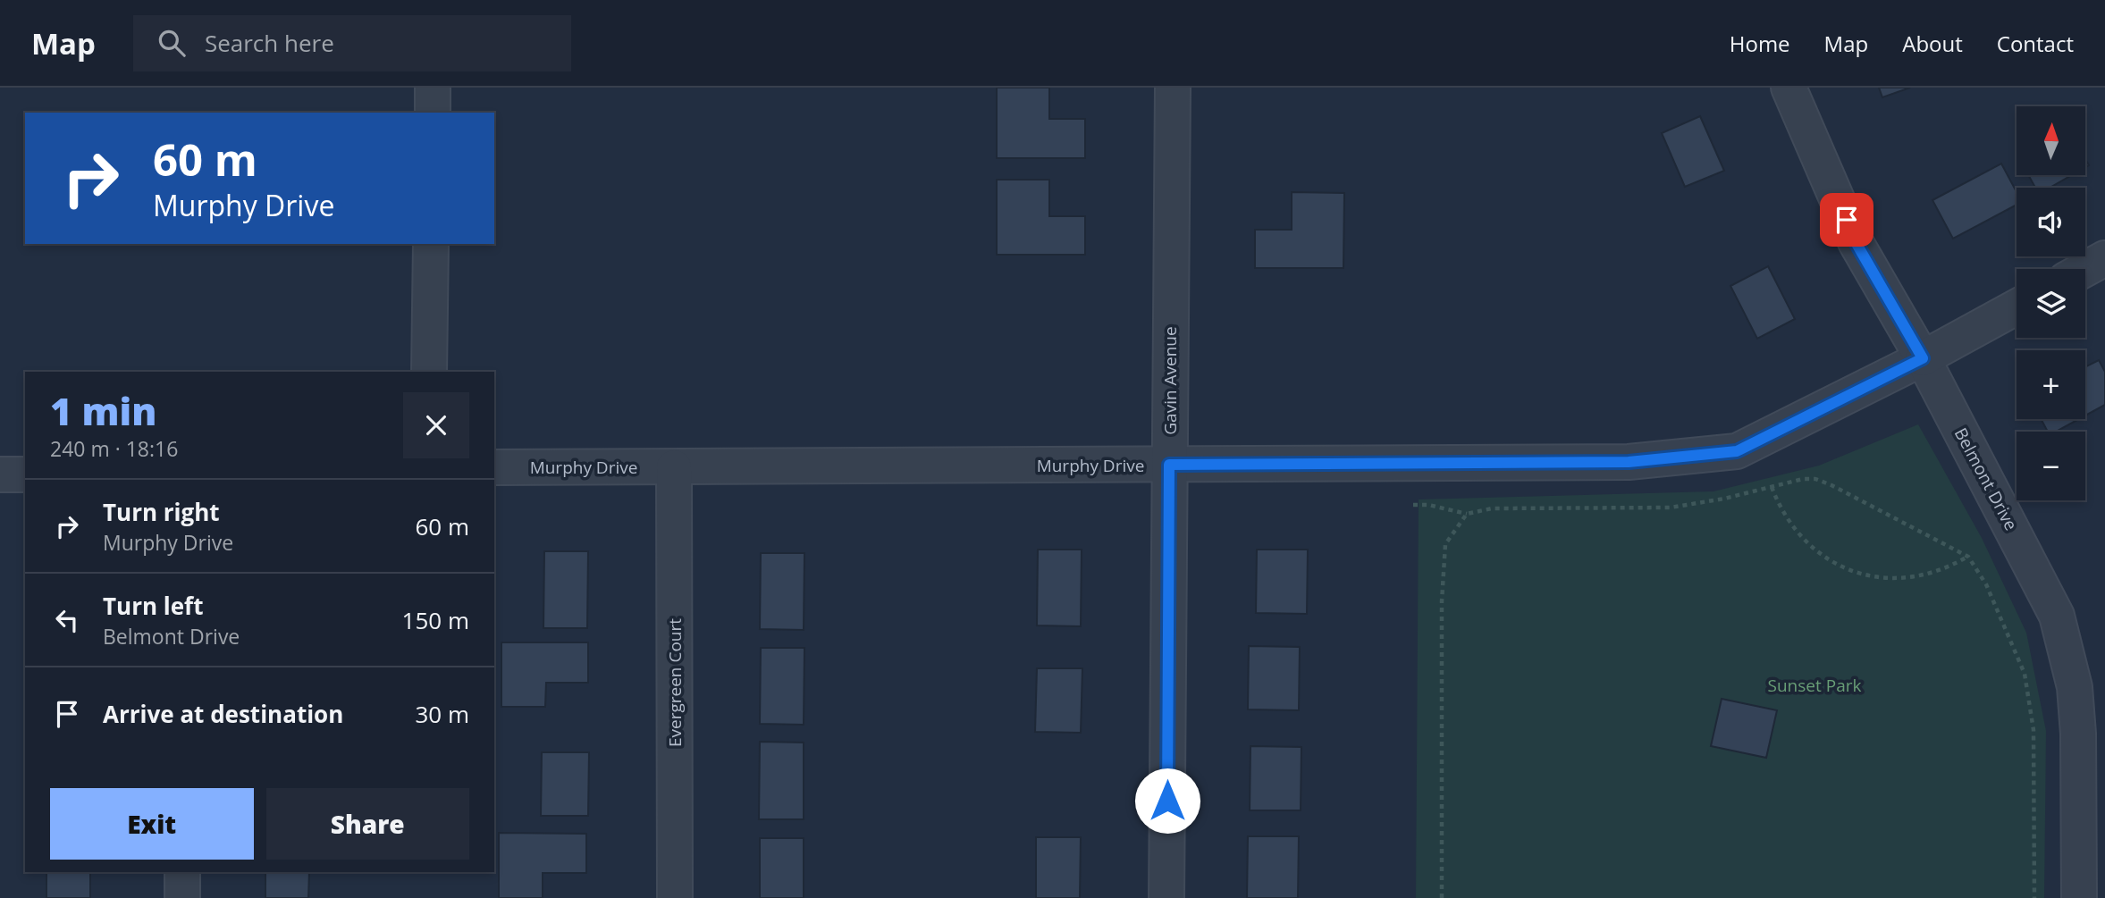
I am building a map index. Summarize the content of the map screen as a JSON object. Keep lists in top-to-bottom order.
{
  "streets": {
    "street": [
      "Gavin Avenue",
      "Murphy Drive",
      "Belmont Drive",
      "Evergreen Court"
    ]
  },
  "crossings": [
    ["Gavin Avenue", "Murphy Drive"],
    ["Murphy Drive", "Belmont Drive"],
    ["Murphy Drive", "Evergreen Court"]
  ],
  "parks": ["Sunset Park"],
  "north": "top",
  "page": {
    "header": "Map",
    "search": "Search here",
    "nav": [
      "Home",
      "Map",
      "About",
      "Contact"
    ],
    "map_buttons": ["+", "−"],
    "turn": ["60 m", "Murphy Drive"],
    "heading": ["1 min", "240 m · 18:16"],
    "list": [
      {
        "name": "Turn right",
        "note": "Murphy Drive",
        "value": "60 m"
      },
      {
        "name": "Turn left",
        "note": "Belmont Drive",
        "value": "150 m"
      },
      {
        "name": "Arrive at destination",
        "value": "30 m"
      }
    ],
    "buttons": ["Exit", "Share"]
  }
}
